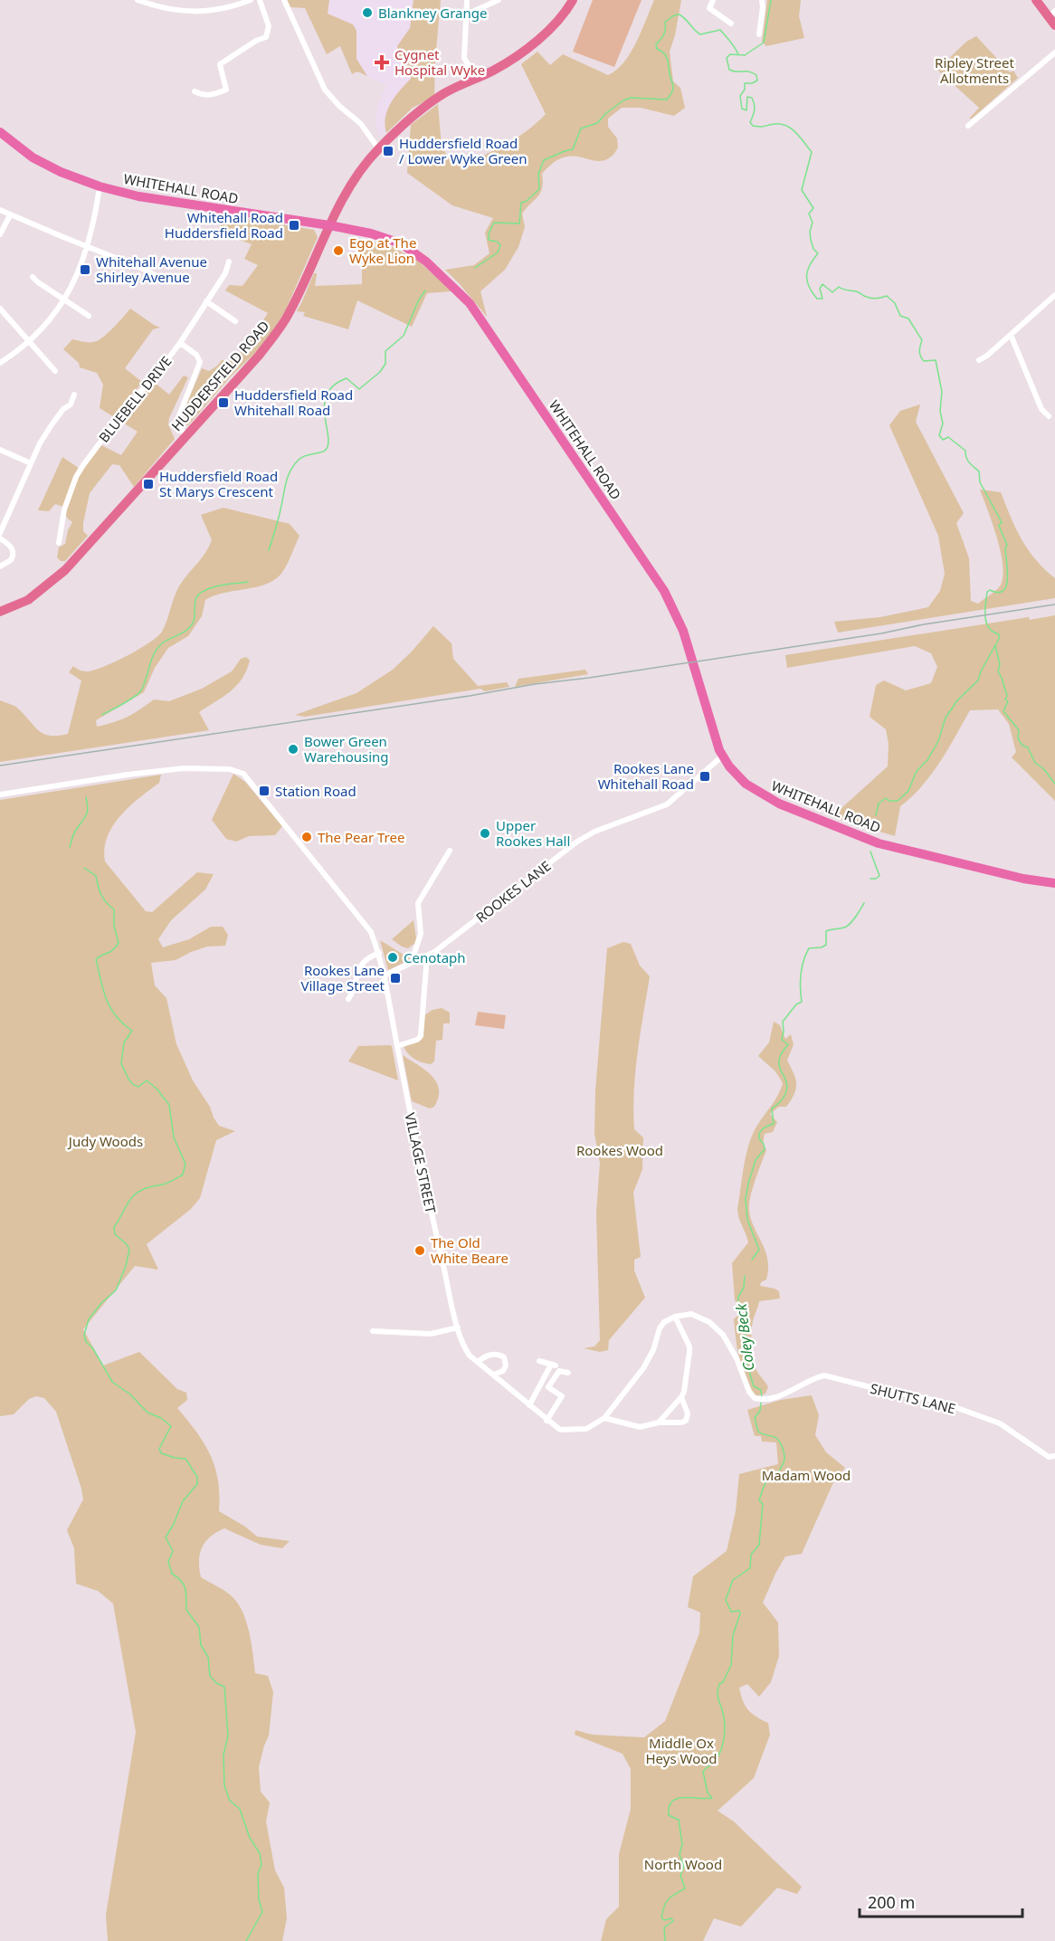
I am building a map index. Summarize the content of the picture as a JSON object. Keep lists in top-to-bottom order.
{
  "streets": {
    "highway": ["WHITEHALL ROAD"],
    "main road": ["HUDDERSFIELD ROAD"],
    "street": [
      "BLUEBELL DRIVE",
      "ROOKES LANE",
      "VILLAGE STREET",
      "SHUTTS LANE"
    ]
  },
  "crossings": [
    ["WHITEHALL ROAD", "HUDDERSFIELD ROAD"],
    ["WHITEHALL ROAD", "ROOKES LANE"],
    ["ROOKES LANE", "VILLAGE STREET"]
  ],
  "water": ["Coley Beck"],
  "parks": [
    "Ripley Street Allotments",
    "Judy Woods",
    "Rookes Wood",
    "Madam Wood",
    "Middle Ox Heys Wood",
    "North Wood"
  ],
  "places": {
    "other": [
      "Blankney Grange",
      "Ego at The Wyke Lion",
      "Bower Green Warehousing",
      "Upper Rookes Hall",
      "The Pear Tree",
      "Cenotaph",
      "The Old White Beare"
    ],
    "health": ["Cygnet Hospital Wyke"],
    "transit": [
      "Huddersfield Road / Lower Wyke Green",
      "Whitehall Road Huddersfield Road",
      "Whitehall Avenue Shirley Avenue",
      "Huddersfield Road Whitehall Road",
      "Huddersfield Road St Marys Crescent",
      "Rookes Lane Whitehall Road",
      "Station Road",
      "Rookes Lane Village Street"
    ]
  },
  "scale_bar": "200 m"
}
